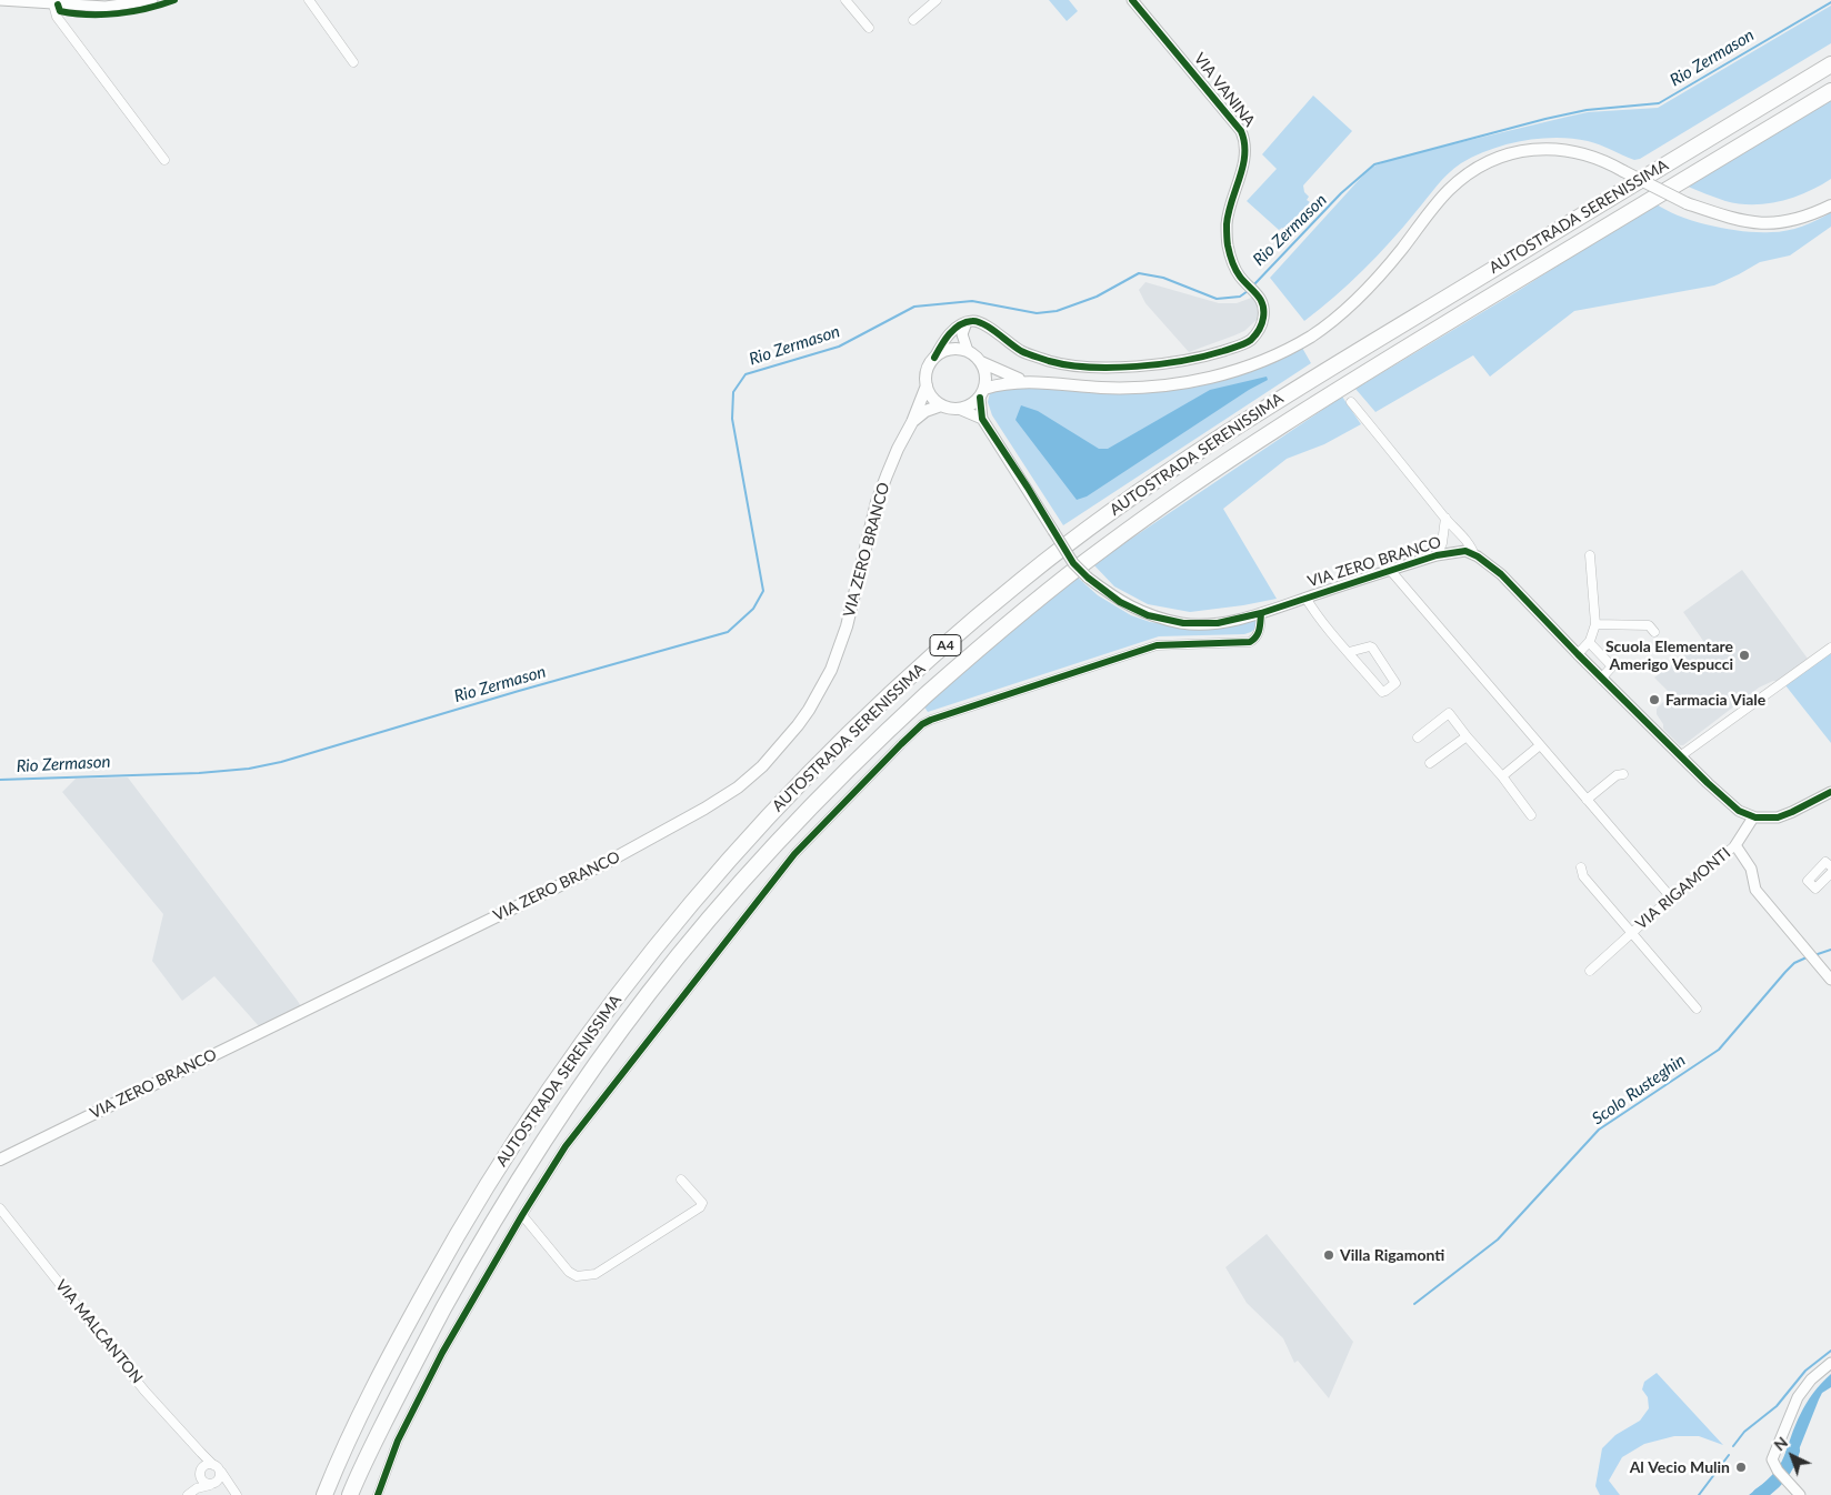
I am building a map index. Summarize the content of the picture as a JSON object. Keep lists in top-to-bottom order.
{
  "streets": {
    "highway": ["AUTOSTRADA SERENISSIMA", "A4"],
    "main road": ["VIA ZERO BRANCO"],
    "street": ["VIA VANINA", "VIA RIGAMONTI", "VIA MALCANTON"]
  },
  "water": ["Rio Zermason", "Scolo Rusteghin"],
  "places": [
    "Scuola Elementare Amerigo Vespucci",
    "Farmacia Viale",
    "Villa Rigamonti",
    "Al Vecio Mulin"
  ],
  "north": "top left"
}
